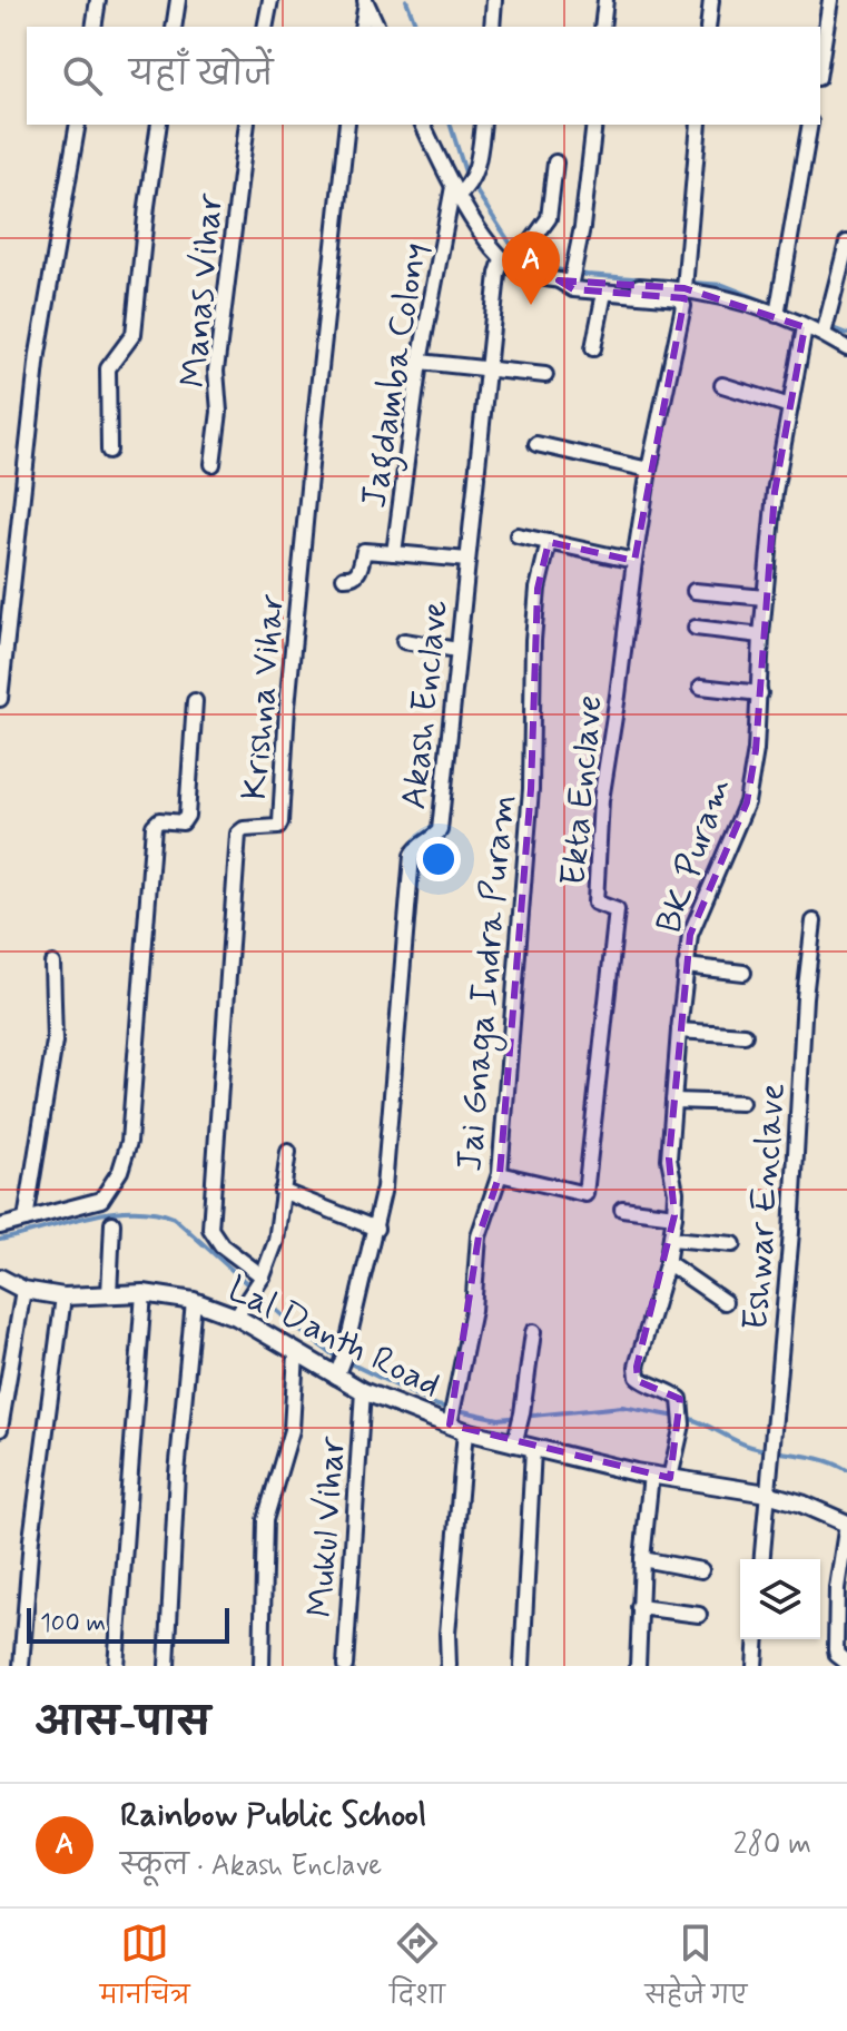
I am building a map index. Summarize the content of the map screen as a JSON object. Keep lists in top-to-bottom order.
{
  "streets": {
    "street": [
      "Manas Vihar",
      "Jagdamba Colony",
      "Krishna Vihar",
      "Akash Enclave",
      "Ekta Enclave",
      "BK Puram",
      "Jai Gnaga Indra Puram",
      "Eshwar Enclave",
      "Lal Danth Road",
      "Mukul Vihar"
    ]
  },
  "crossings": [
    ["Jagdamba Colony", "Akash Enclave"],
    ["Akash Enclave", "Lal Danth Road"],
    ["Ekta Enclave", "Jai Gnaga Indra Puram"],
    ["BK Puram", "Lal Danth Road"],
    ["Jai Gnaga Indra Puram", "Lal Danth Road"],
    ["Eshwar Enclave", "Lal Danth Road"],
    ["Lal Danth Road", "Mukul Vihar"]
  ],
  "scale_bar": "100 m",
  "page": {
    "search": "यहाँ खोजें",
    "pins": "A",
    "scale": "100 m",
    "heading": "आस-पास",
    "list": [
      {
        "mark": "A",
        "name": "Rainbow Public School",
        "note": "स्कूल · Akash Enclave",
        "value": "280 m"
      }
    ],
    "nav": ["मानचित्र", "दिशा", "सहेजे गए"]
  }
}
